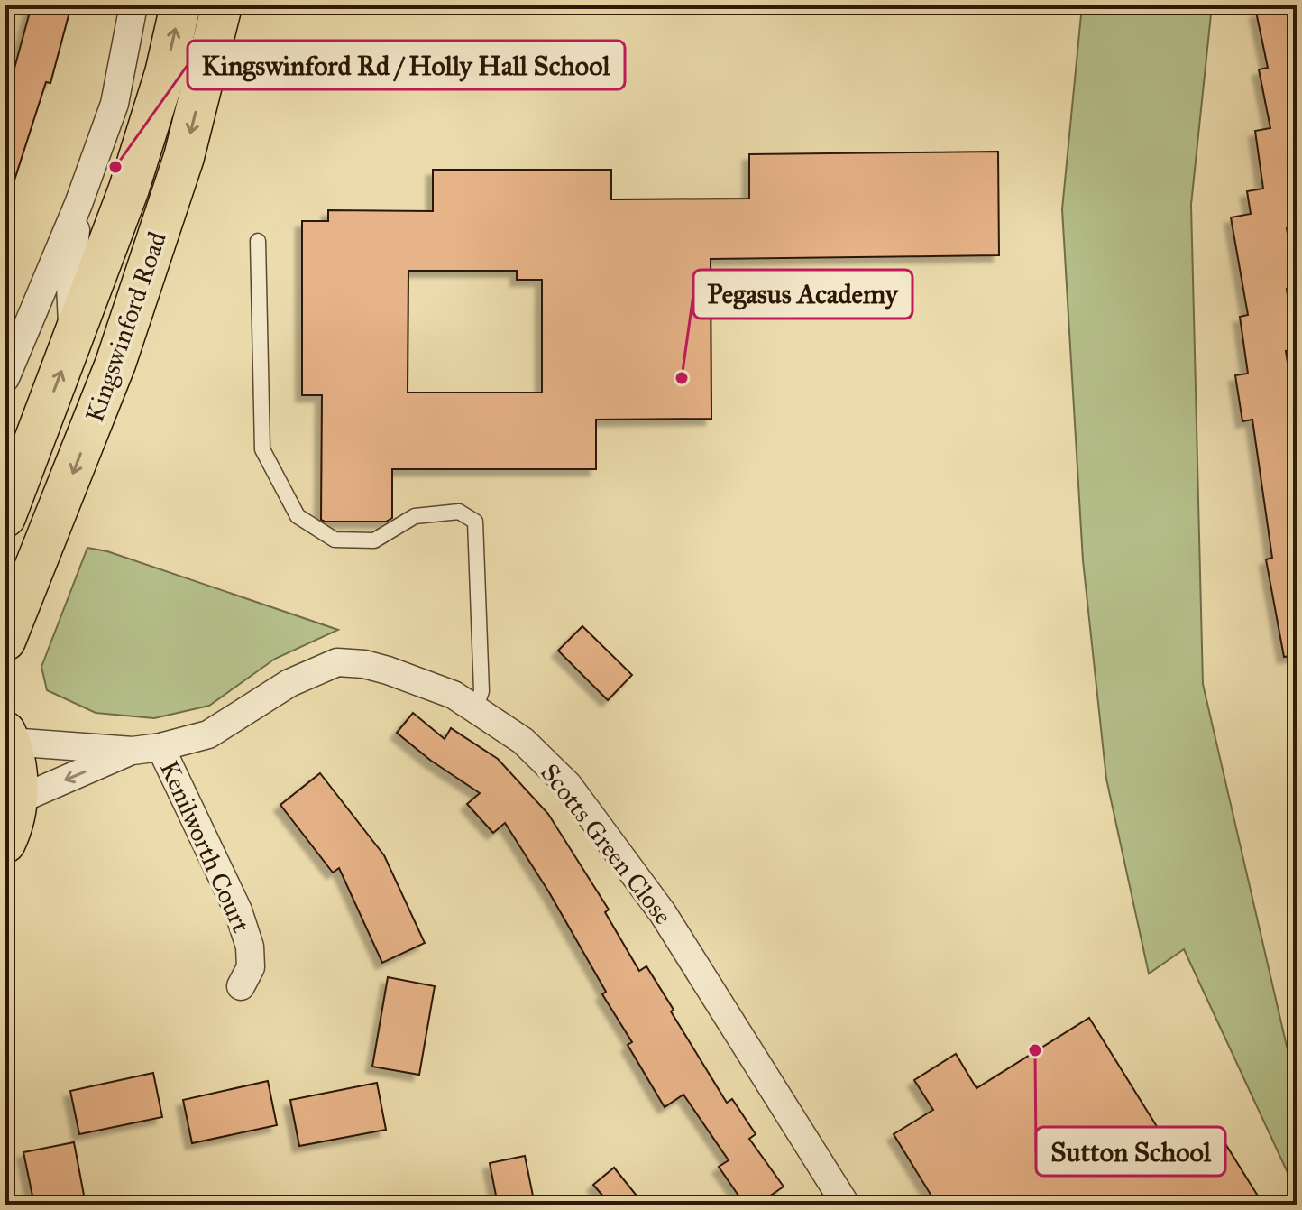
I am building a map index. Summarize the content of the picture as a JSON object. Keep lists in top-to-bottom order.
{
  "streets": {
    "main road": ["Kingswinford Road"],
    "street": ["Scotts Green Close", "Kenilworth Court"]
  },
  "crossings": [
    ["Scotts Green Close", "Kenilworth Court"]
  ],
  "places": ["Kingswinford Rd / Holly Hall School", "Pegasus Academy", "Sutton School"]
}
